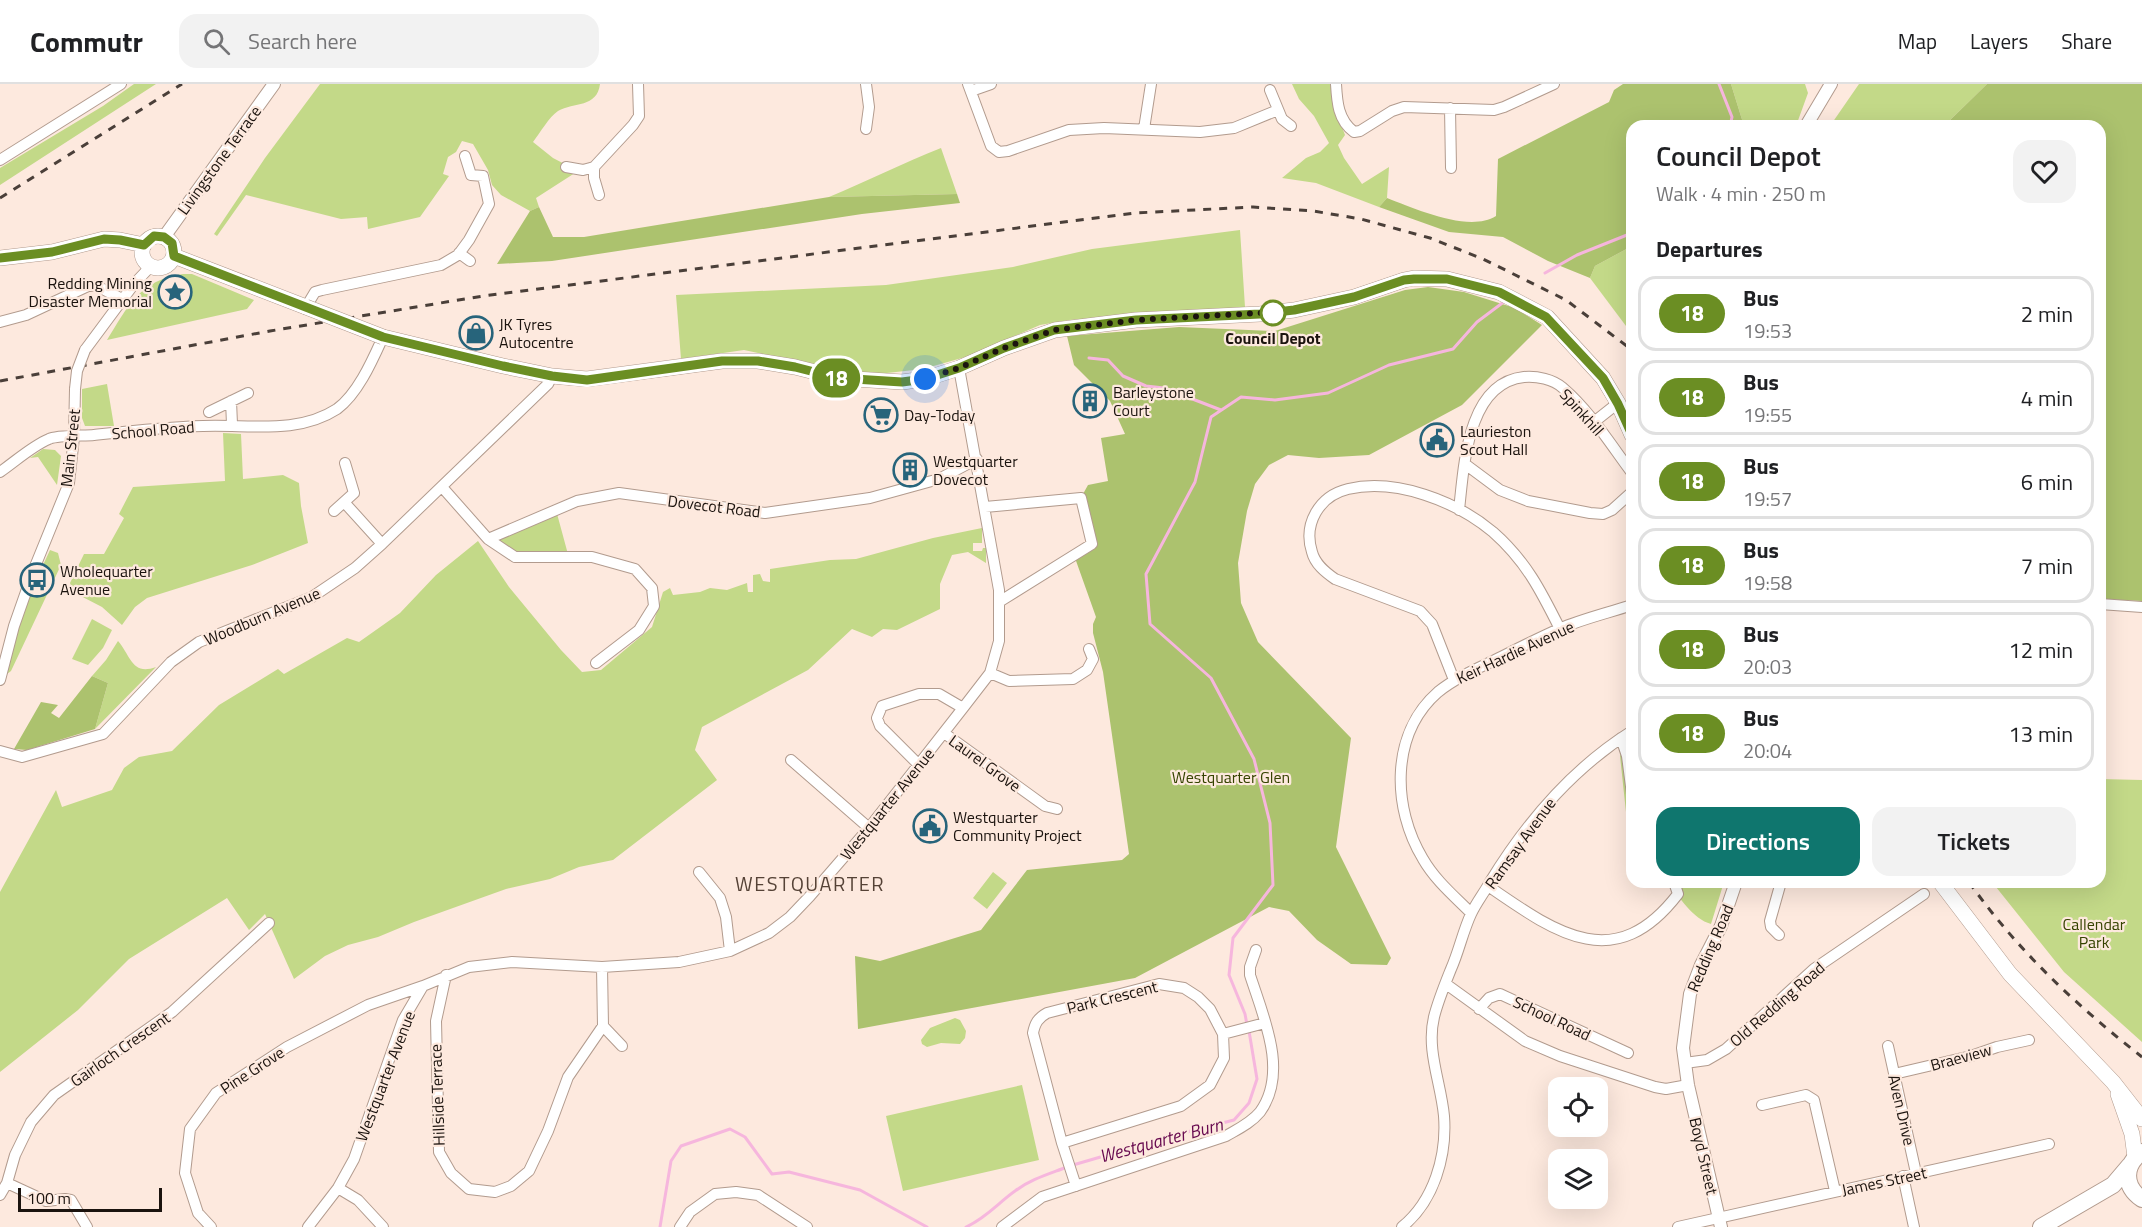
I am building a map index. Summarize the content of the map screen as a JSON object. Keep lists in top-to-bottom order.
{
  "streets": {
    "street": [
      "Livingstone Terrace",
      "Spinkhill",
      "School Road",
      "Main Street",
      "Dovecot Road",
      "Woodburn Avenue",
      "Keir Hardie Avenue",
      "Laurel Grove",
      "Westquarter Avenue",
      "Ramsay Avenue",
      "Redding Road",
      "Park Crescent",
      "Old Redding Road",
      "Gairloch Crescent",
      "Braeview",
      "Pine Grove",
      "Hillside Terrace",
      "Aven Drive",
      "Boyd Street",
      "James Street"
    ]
  },
  "crossings": [
    ["Livingstone Terrace", "Main Street"],
    ["School Road", "Main Street"],
    ["School Road", "Ramsay Avenue"],
    ["School Road", "Redding Road"],
    ["School Road", "Boyd Street"],
    ["Dovecot Road", "Westquarter Avenue"],
    ["Keir Hardie Avenue", "Ramsay Avenue"],
    ["Laurel Grove", "Westquarter Avenue"],
    ["Westquarter Avenue", "Pine Grove"],
    ["Westquarter Avenue", "Hillside Terrace"],
    ["Redding Road", "Old Redding Road"],
    ["Redding Road", "Boyd Street"],
    ["Braeview", "Aven Drive"],
    ["Aven Drive", "James Street"],
    ["Boyd Street", "James Street"]
  ],
  "districts": ["WESTQUARTER"],
  "water": ["Westquarter Burn"],
  "parks": ["Westquarter Glen", "Callendar Park"],
  "places": {
    "place": ["Redding Mining Disaster Memorial"],
    "other": ["Council Depot"],
    "shop": ["JK Tyres Autocentre"],
    "building": ["Barleystone Court", "Westquarter Dovecot"],
    "supermarket": ["Day-Today"],
    "public building": ["Laurieston Scout Hall", "Westquarter Community Project"],
    "bus stop": ["Wholequarter Avenue"]
  },
  "lines": ["bus line 18"],
  "scale_bar": "100 m",
  "page": {
    "header": "Commutr",
    "search": "Search here",
    "nav": ["Map", "Layers", "Share"],
    "on_map": "18",
    "heading": [
      ["Council Depot", "Walk · 4 min · 250 m"],
      "Departures"
    ],
    "list": [
      {
        "mark": "18",
        "name": "Bus",
        "note": "19:53",
        "value": "2 min"
      },
      {
        "mark": "18",
        "name": "Bus",
        "note": "19:55",
        "value": "4 min"
      },
      {
        "mark": "18",
        "name": "Bus",
        "note": "19:57",
        "value": "6 min"
      },
      {
        "mark": "18",
        "name": "Bus",
        "note": "19:58",
        "value": "7 min"
      },
      {
        "mark": "18",
        "name": "Bus",
        "note": "20:03",
        "value": "12 min"
      },
      {
        "mark": "18",
        "name": "Bus",
        "note": "20:04",
        "value": "13 min"
      }
    ],
    "buttons": ["Directions", "Tickets"],
    "scale": "100 m"
  }
}
